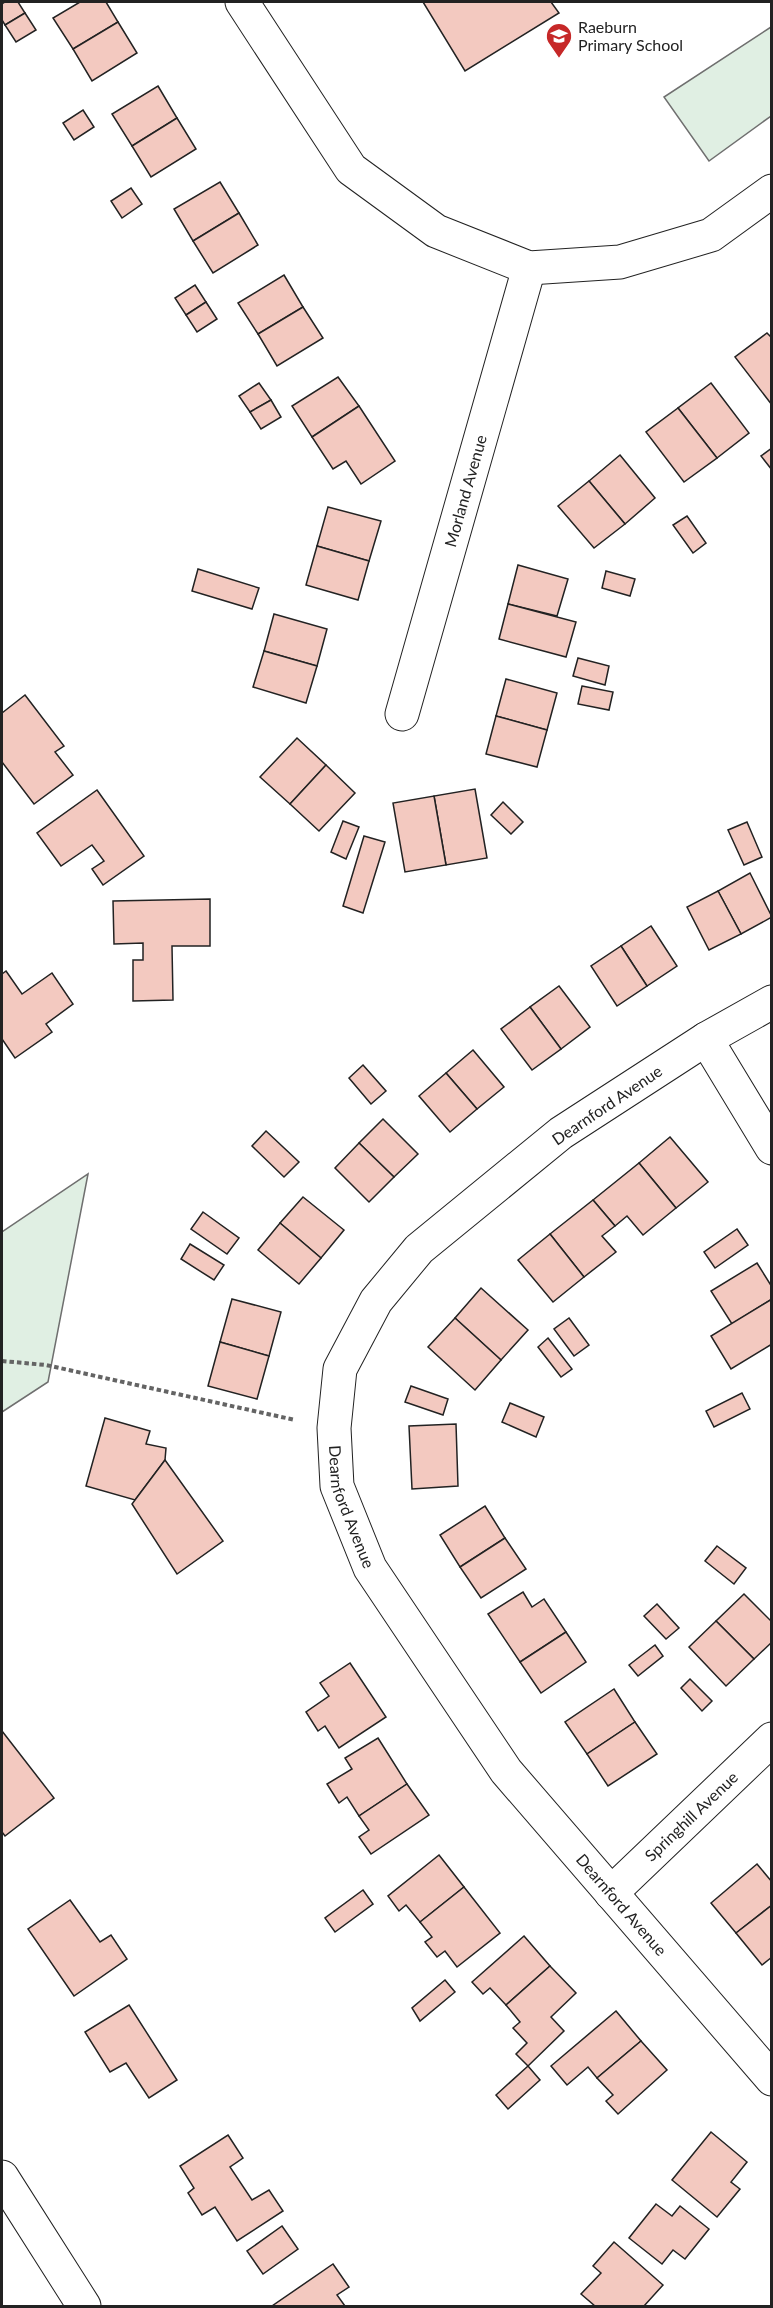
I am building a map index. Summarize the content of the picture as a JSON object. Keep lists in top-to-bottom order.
{
  "streets": {
    "street": ["Morland Avenue", "Dearnford Avenue", "Springhill Avenue"]
  },
  "crossings": [
    ["Dearnford Avenue", "Springhill Avenue"]
  ],
  "places": {
    "school or university": ["Raeburn Primary School"]
  }
}
